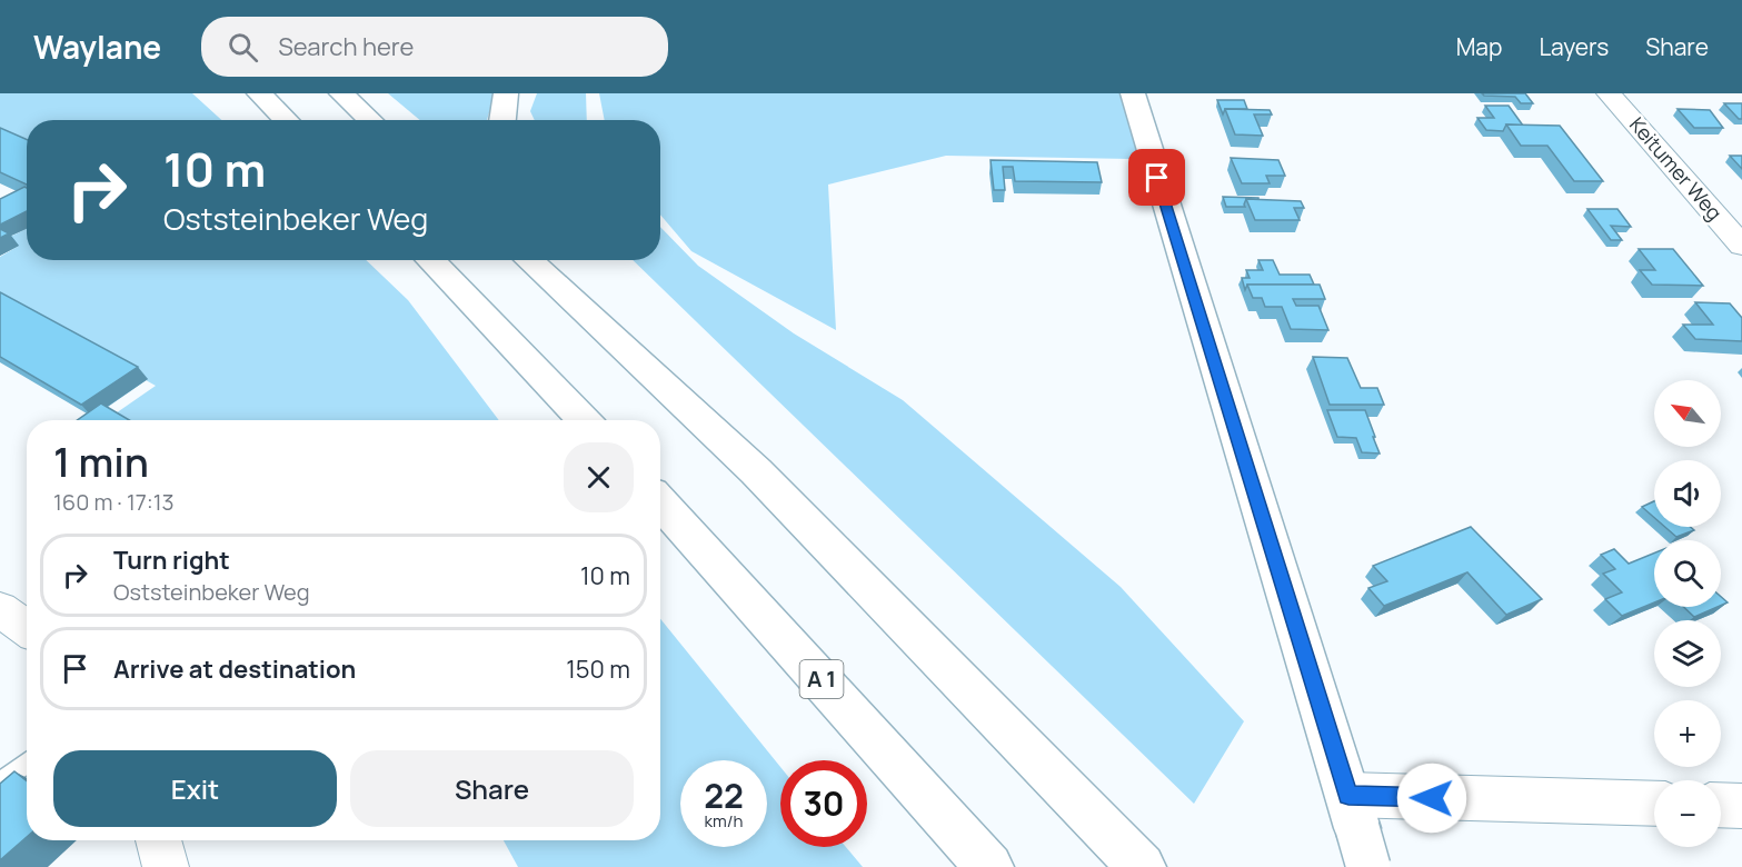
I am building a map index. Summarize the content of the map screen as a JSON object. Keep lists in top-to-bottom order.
{
  "streets": {
    "main road": ["A 1"],
    "street": ["Keitumer Weg"]
  },
  "north": "top left",
  "page": {
    "header": "Waylane",
    "search": "Search here",
    "nav": ["Map", "Layers", "Share"],
    "turn": ["10 m", "Oststeinbeker Weg"],
    "map_buttons": ["+", "−"],
    "heading": ["1 min", "160 m · 17:13"],
    "list": [
      {
        "name": "Turn right",
        "note": "Oststeinbeker Weg",
        "value": "10 m"
      },
      {
        "name": "Arrive at destination",
        "value": "150 m"
      }
    ],
    "buttons": ["Exit", "Share"],
    "speed": "22 km/h",
    "limit": "30"
  }
}
